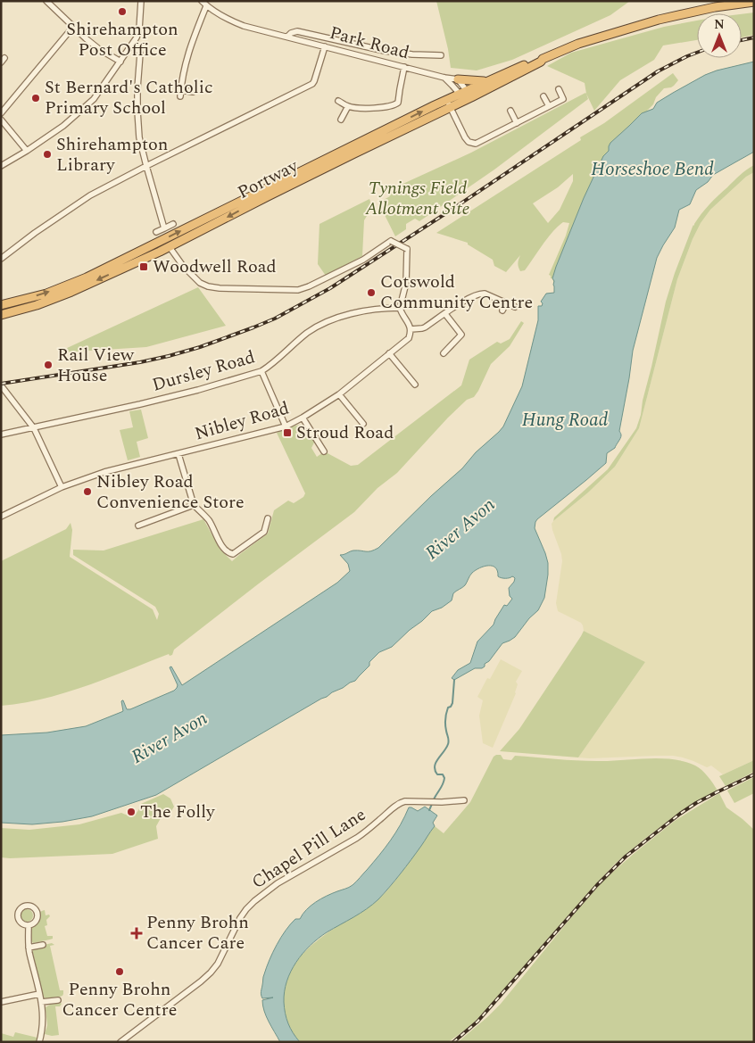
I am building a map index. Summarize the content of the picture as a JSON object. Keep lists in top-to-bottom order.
{
  "streets": {
    "highway": ["Portway"],
    "street": [
      "Park Road",
      "Dursley Road",
      "Nibley Road",
      "Chapel Pill Lane"
    ]
  },
  "water": ["Horseshoe Bend", "Hung Road", "River Avon"],
  "parks": ["Tynings Field Allotment Site"],
  "places": {
    "other": [
      "Shirehampton Post Office",
      "St Bernard's Catholic Primary School",
      "Shirehampton Library",
      "Cotswold Community Centre",
      "Rail View House",
      "Nibley Road Convenience Store",
      "The Folly",
      "Penny Brohn Cancer Centre"
    ],
    "transit": ["Woodwell Road", "Stroud Road"],
    "health": ["Penny Brohn Cancer Care"]
  },
  "north": "top"
}
